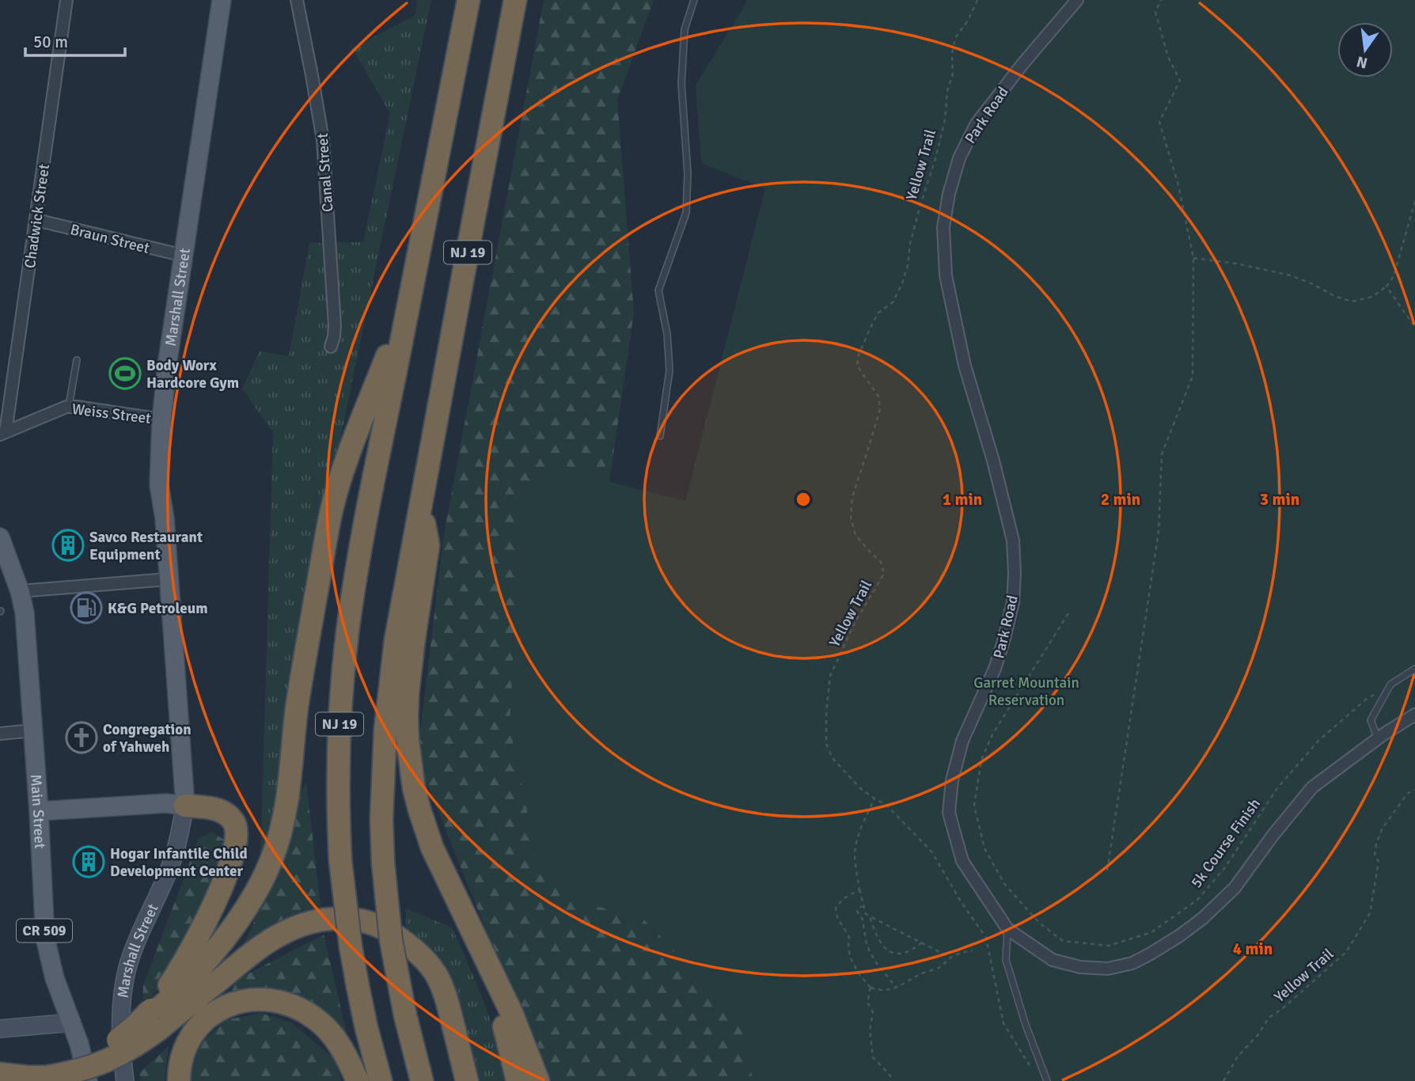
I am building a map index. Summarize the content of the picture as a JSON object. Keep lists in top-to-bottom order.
{
  "streets": {
    "highway": ["NJ 19"],
    "main road": ["Marshall Street", "Main Street", "CR 509"],
    "street": [
      "Park Road",
      "Canal Street",
      "Chadwick Street",
      "Braun Street",
      "Weiss Street"
    ],
    "path": ["Yellow Trail", "5k Course Finish"]
  },
  "crossings": [
    ["Chadwick Street", "Braun Street"],
    ["Chadwick Street", "Weiss Street"],
    ["Braun Street", "Marshall Street"],
    ["Marshall Street", "Weiss Street"]
  ],
  "parks": ["Garret Mountain Reservation"],
  "places": {
    "sports": ["Body Worx Hardcore Gym"],
    "building": ["Savco Restaurant Equipment", "Hogar Infantile Child Development Center"],
    "fuel station": ["K&G Petroleum"],
    "church": ["Congregation of Yahweh"]
  },
  "scale_bar": "50 m",
  "north": "bottom",
  "rings": [
    "1 min",
    "2 min",
    "3 min",
    "4 min"
  ]
}
